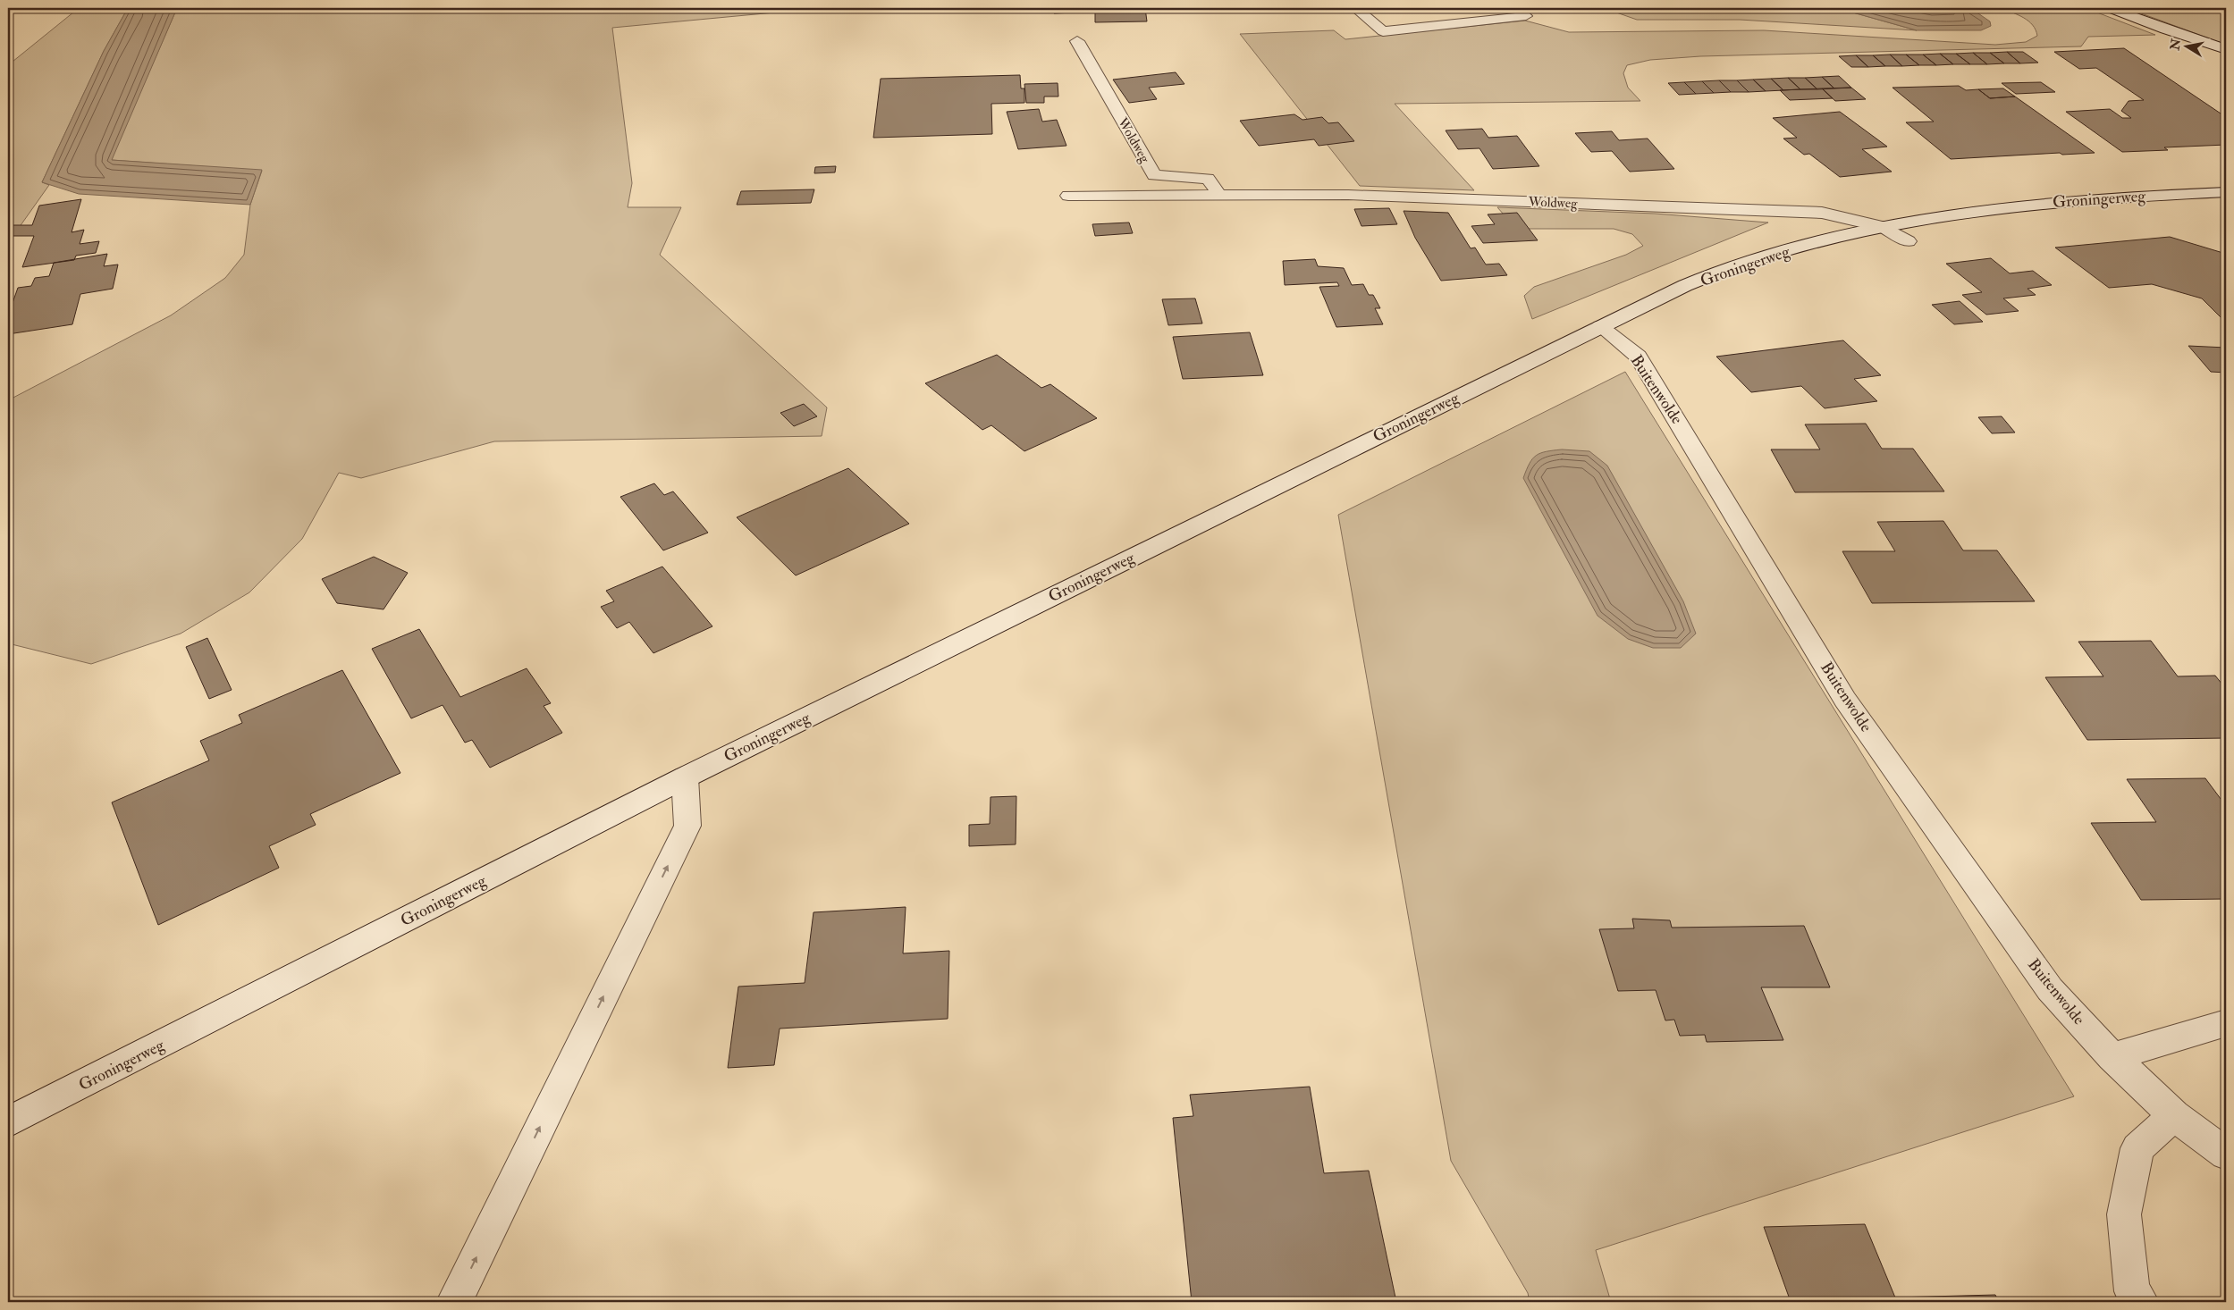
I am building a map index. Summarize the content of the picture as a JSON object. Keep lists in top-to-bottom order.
{
  "streets": {
    "street": ["Woldweg", "Groningerweg", "Buitenwolde"]
  },
  "crossings": [
    ["Woldweg", "Groningerweg"],
    ["Groningerweg", "Buitenwolde"]
  ],
  "north": "left"
}
